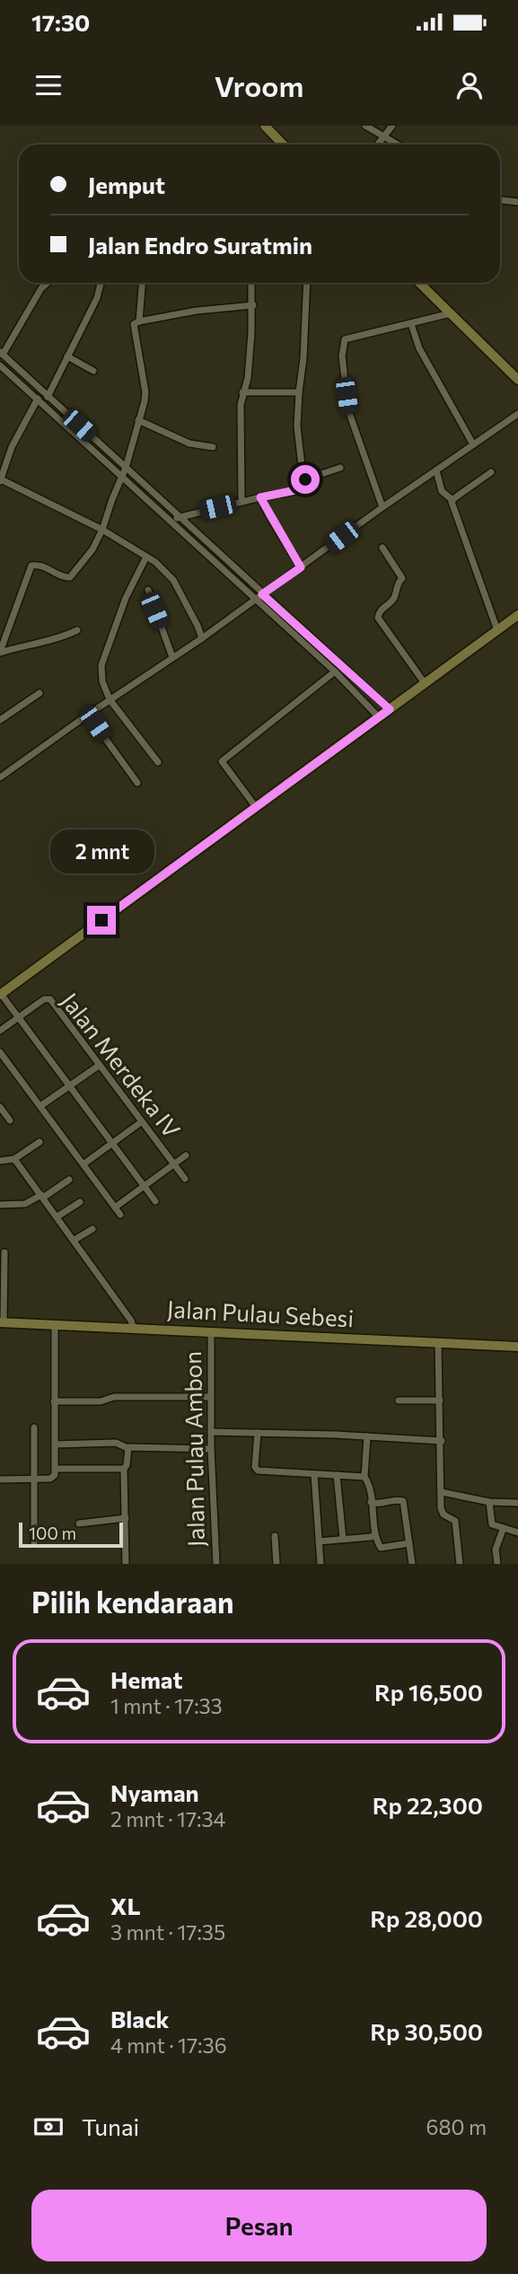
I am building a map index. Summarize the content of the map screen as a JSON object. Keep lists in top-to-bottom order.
{
  "streets": {
    "street": ["Jalan Merdeka IV", "Jalan Pulau Sebesi", "Jalan Pulau Ambon"]
  },
  "crossings": [
    ["Jalan Pulau Sebesi", "Jalan Pulau Ambon"]
  ],
  "scale_bar": "100 m",
  "page": {
    "status": "17:30",
    "header": "Vroom",
    "banner": ["Jemput", "Jalan Endro Suratmin"],
    "bubble": "2 mnt",
    "scale": "100 m",
    "heading": "Pilih kendaraan",
    "list": [
      {
        "name": "Hemat",
        "note": "1 mnt · 17:33",
        "value": "Rp 16,500"
      },
      {
        "name": "Nyaman",
        "note": "2 mnt · 17:34",
        "value": "Rp 22,300"
      },
      {
        "name": "XL",
        "note": "3 mnt · 17:35",
        "value": "Rp 28,000"
      },
      {
        "name": "Black",
        "note": "4 mnt · 17:36",
        "value": "Rp 30,500"
      }
    ],
    "pay": ["Tunai", "680 m"],
    "buttons": "Pesan"
  }
}
